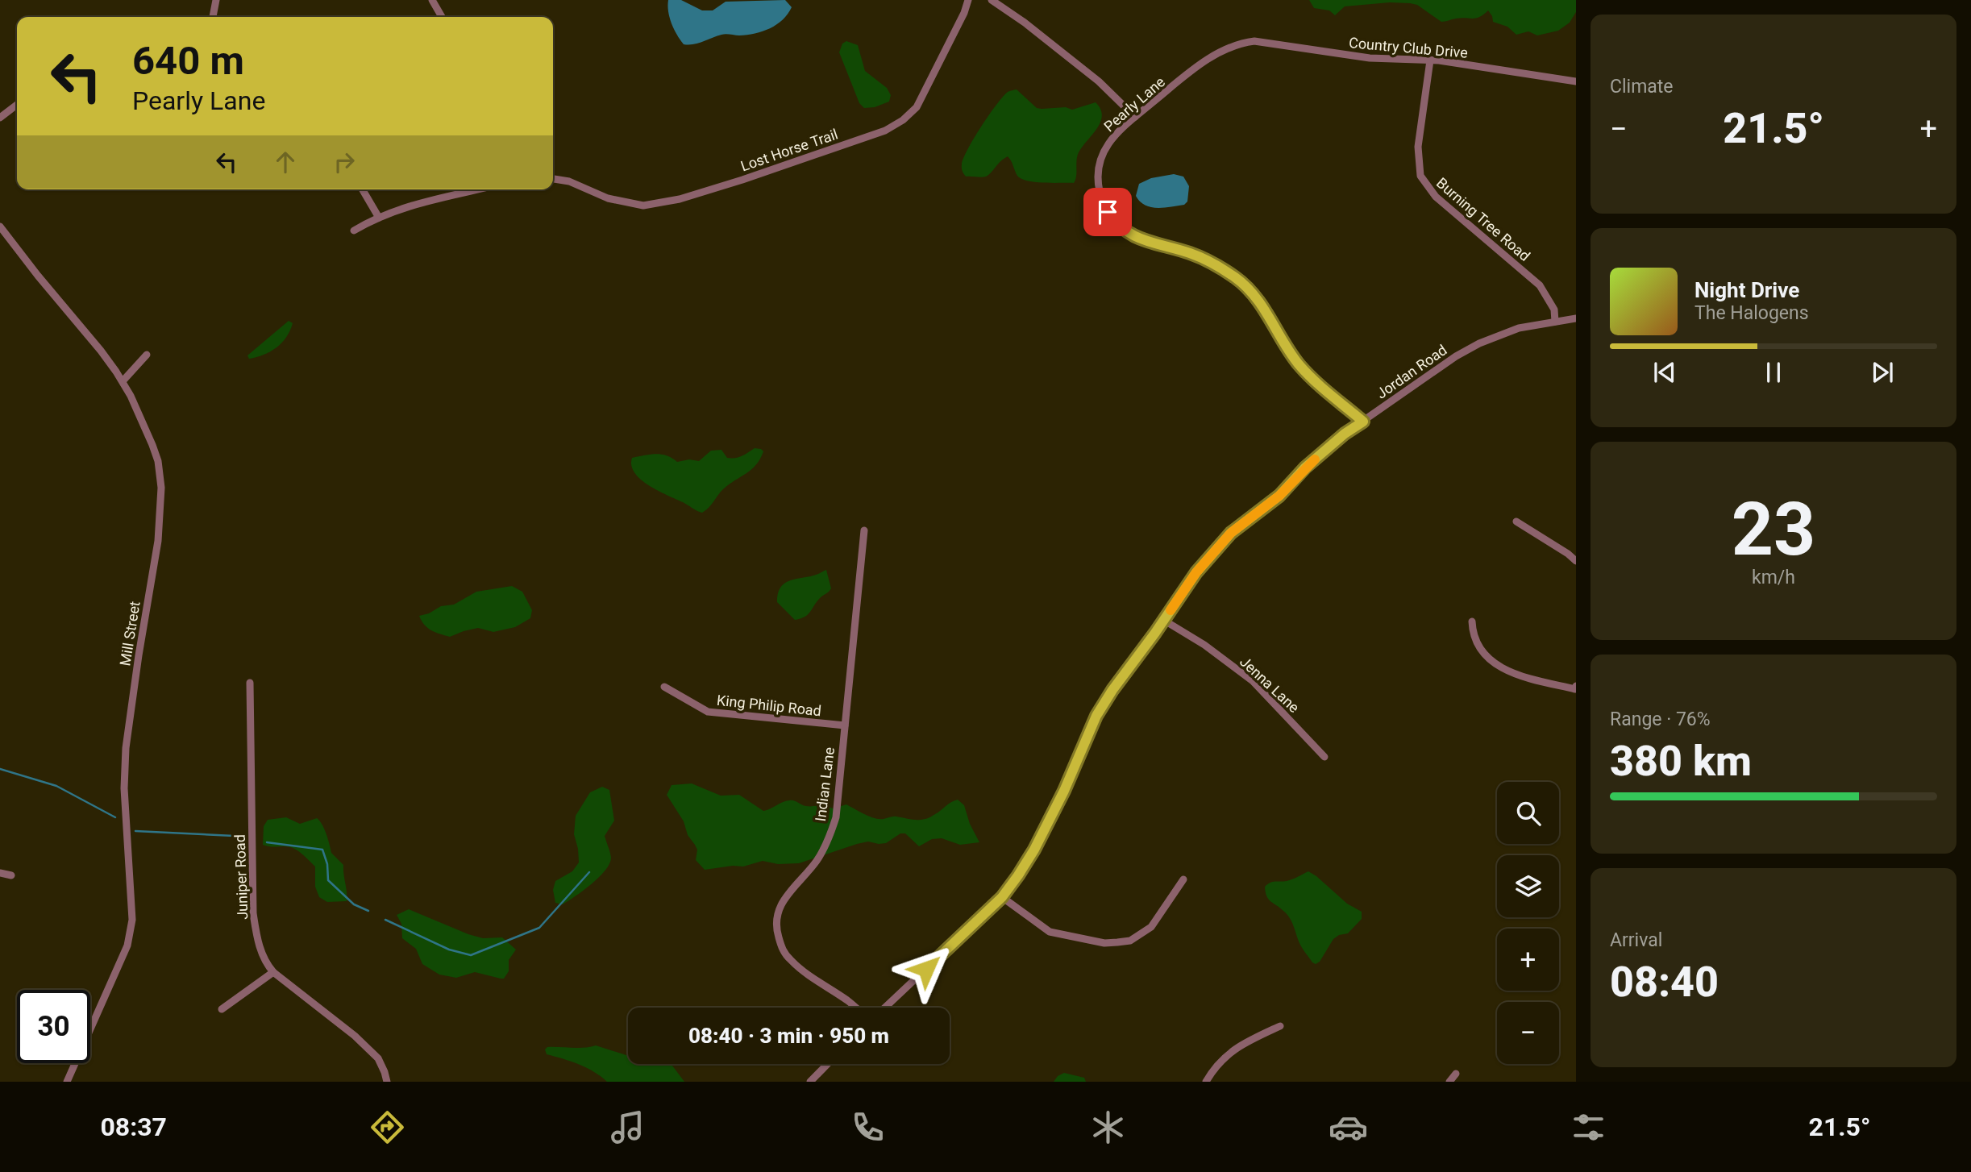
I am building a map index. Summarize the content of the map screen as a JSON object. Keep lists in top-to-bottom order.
{
  "streets": {
    "street": [
      "Country Club Drive",
      "Pearly Lane",
      "Lost Horse Trail",
      "Burning Tree Road",
      "Jordan Road",
      "Mill Street",
      "Jenna Lane",
      "King Philip Road",
      "Indian Lane",
      "Juniper Road"
    ]
  },
  "crossings": [
    ["Country Club Drive", "Pearly Lane"],
    ["Country Club Drive", "Burning Tree Road"],
    ["Pearly Lane", "Jordan Road"],
    ["Burning Tree Road", "Jordan Road"],
    ["Jordan Road", "Jenna Lane"],
    ["King Philip Road", "Indian Lane"]
  ],
  "page": {
    "tile": [
      "Climate",
      ["23", "km/h"],
      ["Range · 76%", "380 km"],
      ["Arrival", "08:40"]
    ],
    "turn": ["640 m", "Pearly Lane"],
    "heat": ["−", "21.5°", "+"],
    "song": ["Night Drive", "The Halogens"],
    "map_buttons": ["+", "−"],
    "limit": "30",
    "trip": "08:40 · 3 min · 950 m",
    "tabs": ["08:37", "21.5°"]
  }
}
